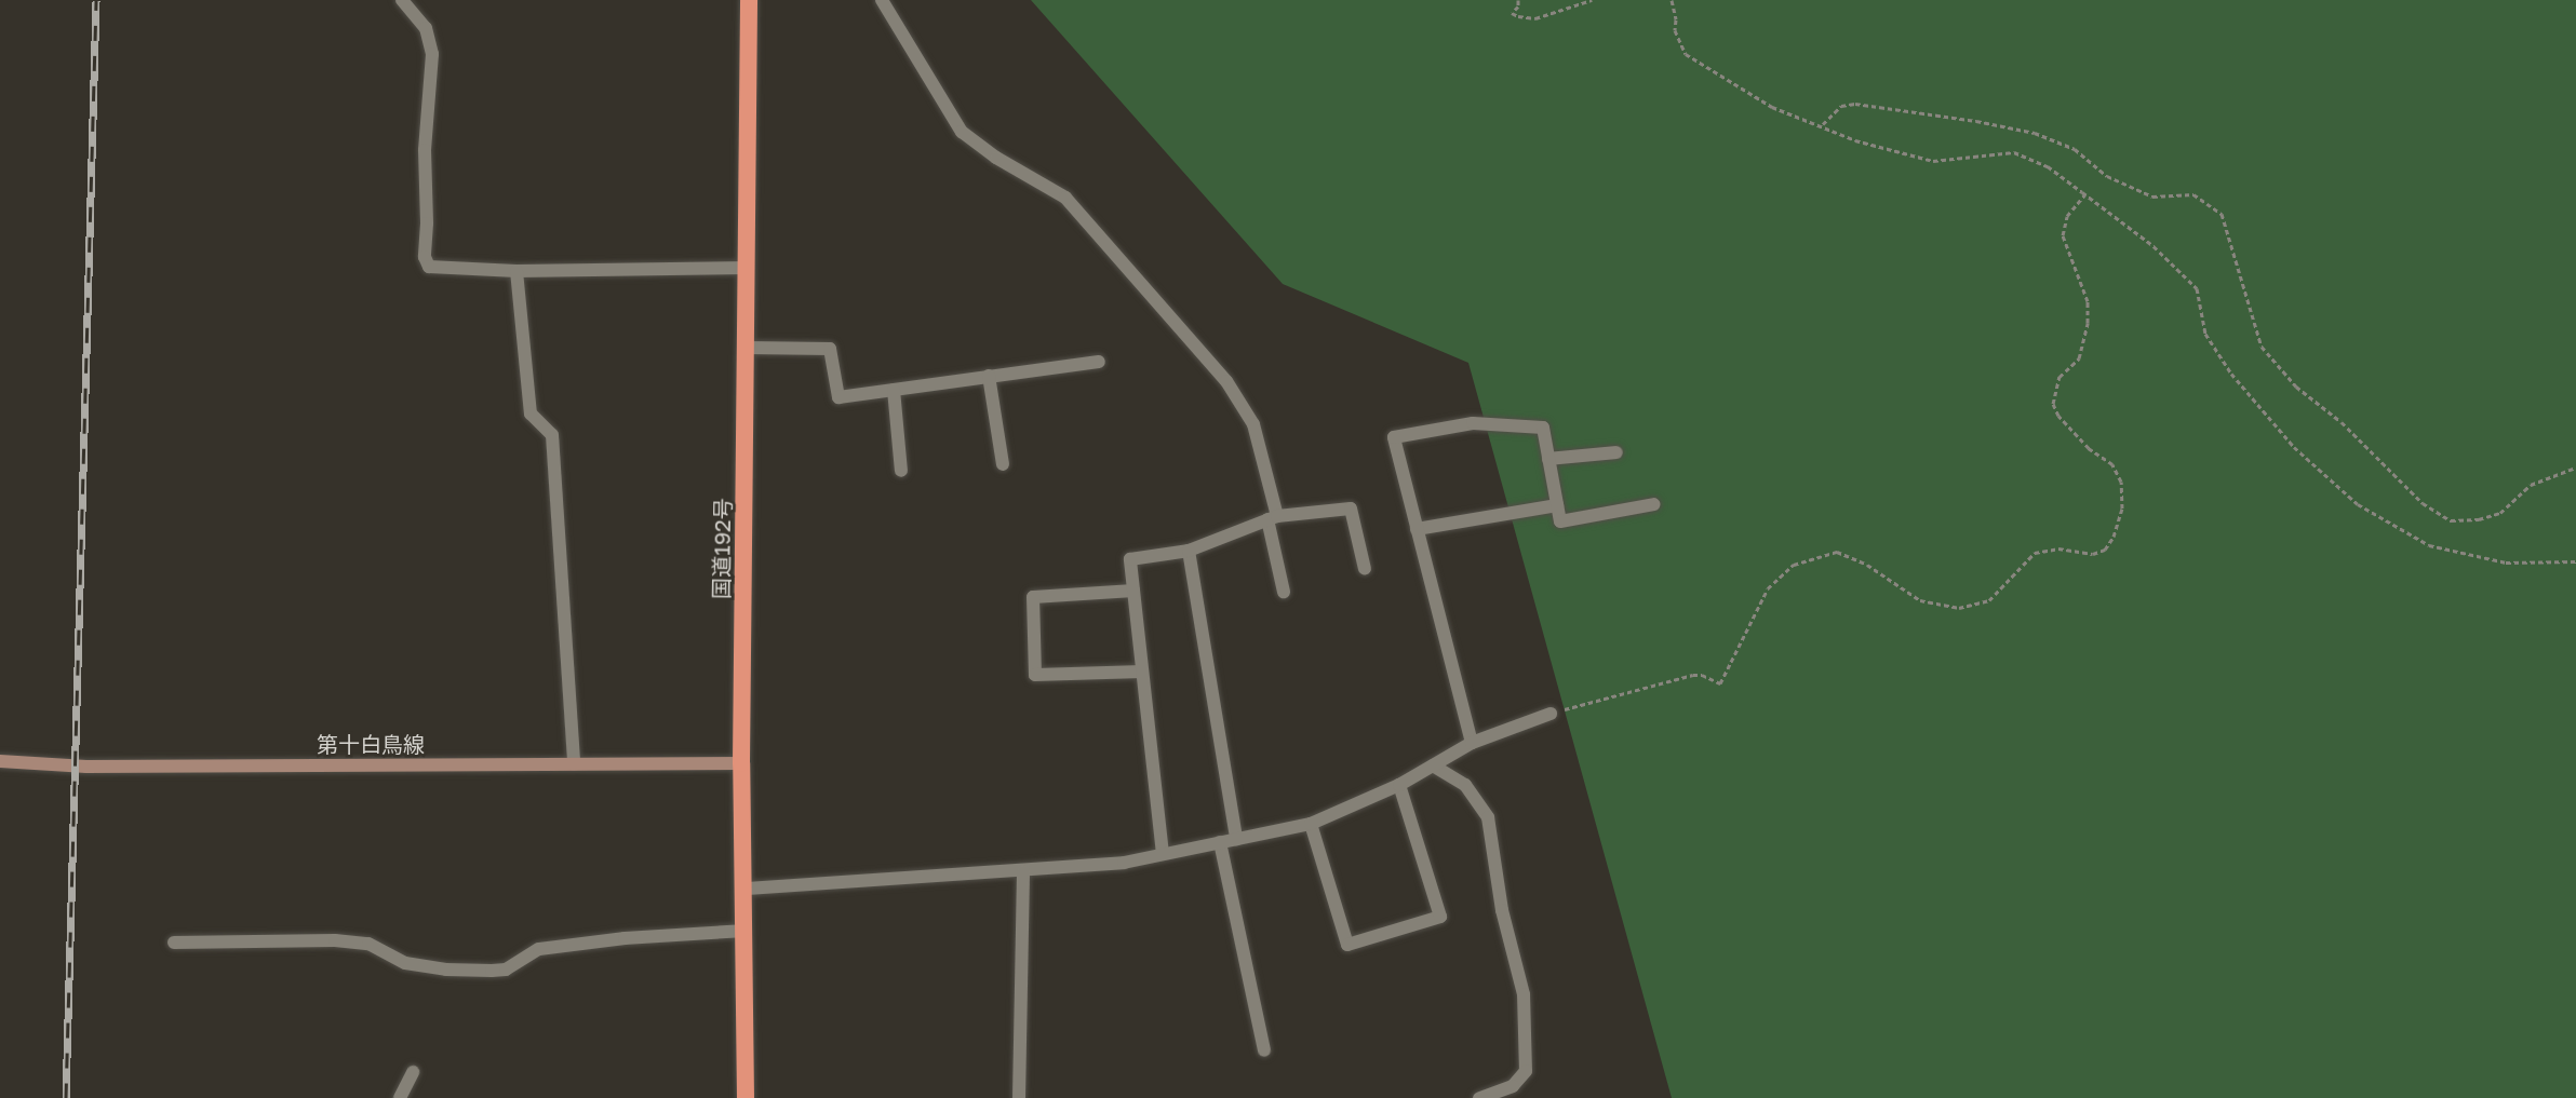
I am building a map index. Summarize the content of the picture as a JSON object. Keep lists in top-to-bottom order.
{
  "streets": {
    "highway": ["国道192号"],
    "main road": ["第十白鳥線"]
  },
  "crossings": [
    ["国道192号", "第十白鳥線"]
  ]
}
